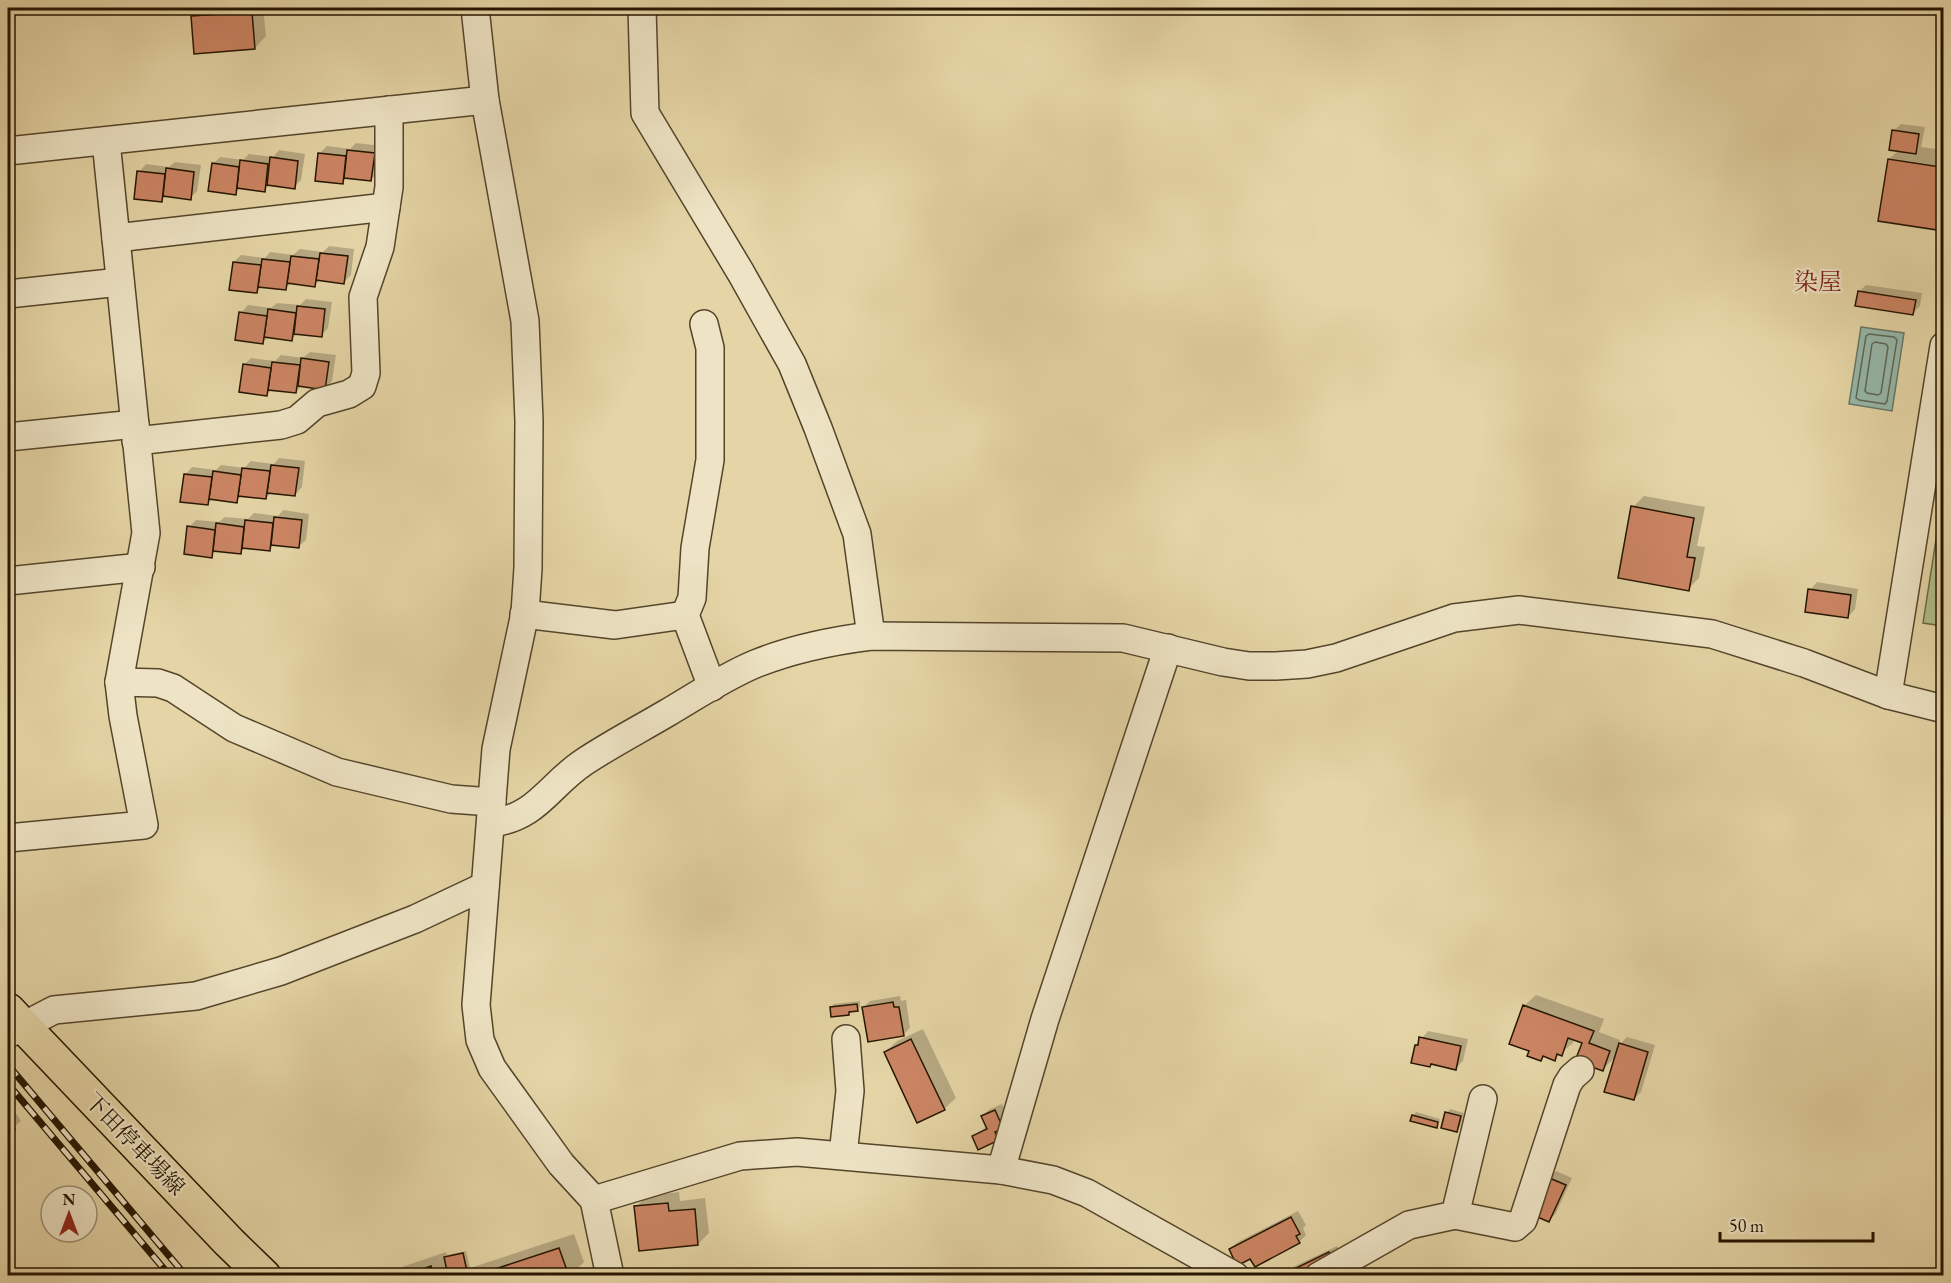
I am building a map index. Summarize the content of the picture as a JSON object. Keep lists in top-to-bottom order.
{
  "streets": {
    "main road": ["下田停車場線"]
  },
  "districts": ["染屋"],
  "scale_bar": "50 m",
  "north": "top"
}
